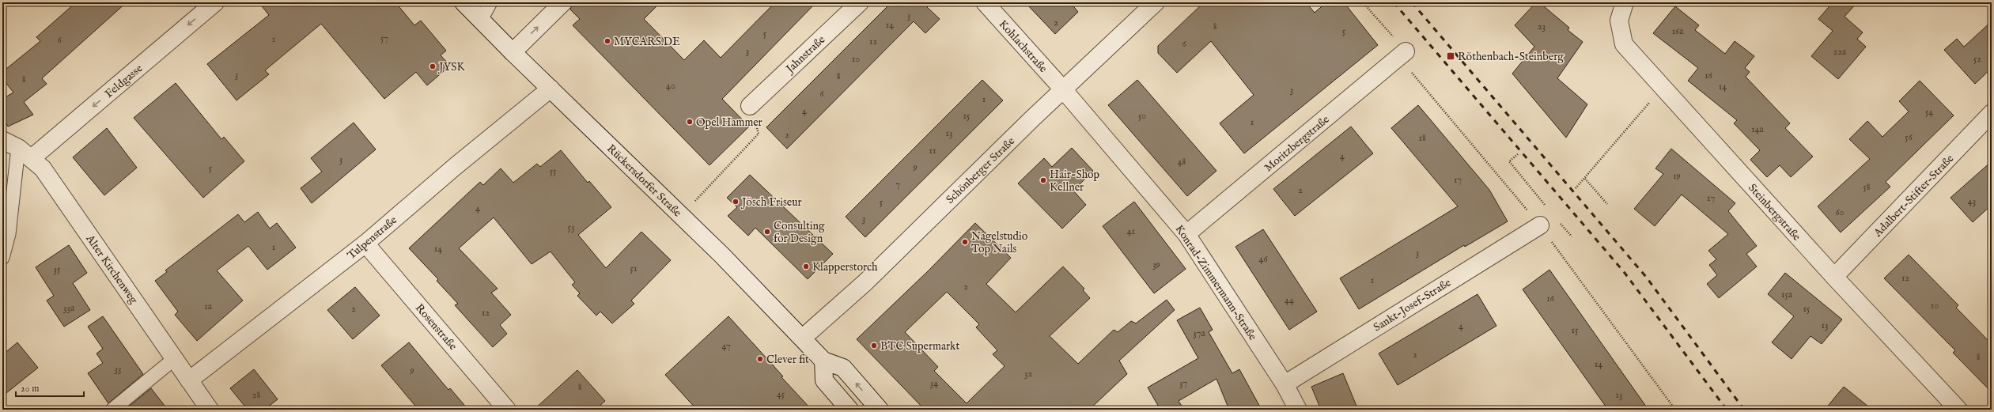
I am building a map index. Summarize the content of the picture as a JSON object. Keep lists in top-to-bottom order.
{
  "streets": {
    "street": [
      "Kohlachstraße",
      "Jahnstraße",
      "Feldgasse",
      "Moritzbergstraße",
      "Schönberger Straße",
      "Rückersdorfer Straße",
      "Adalbert-Stifter-Straße",
      "Steinbergstraße",
      "Tulpenstraße",
      "Alter Kirchenweg",
      "Konrad-Zimmermann-Straße",
      "Sankt-Josef-Straße",
      "Rosenstraße"
    ]
  },
  "crossings": [
    ["Kohlachstraße", "Schönberger Straße"],
    ["Kohlachstraße", "Konrad-Zimmermann-Straße"],
    ["Feldgasse", "Alter Kirchenweg"],
    ["Moritzbergstraße", "Konrad-Zimmermann-Straße"],
    ["Schönberger Straße", "Rückersdorfer Straße"],
    ["Schönberger Straße", "Konrad-Zimmermann-Straße"],
    ["Rückersdorfer Straße", "Tulpenstraße"],
    ["Adalbert-Stifter-Straße", "Steinbergstraße"],
    ["Tulpenstraße", "Alter Kirchenweg"],
    ["Tulpenstraße", "Rosenstraße"],
    ["Konrad-Zimmermann-Straße", "Sankt-Josef-Straße"]
  ],
  "one_way": ["Feldgasse"],
  "places": {
    "other": [
      "MYCARS.DE",
      "JYSK",
      "Opel Hammer",
      "Hair-Shop Kellner",
      "Jösch Friseur",
      "Consulting for Design",
      "Nagelstudio Top Nails",
      "Klapperstorch",
      "BTC Supermarkt",
      "Clever fit"
    ],
    "transit": ["Röthenbach-Steinberg"]
  },
  "house_numbers": [
    "3",
    "2",
    "14",
    "8",
    "23",
    "5",
    "16a",
    "5",
    "57",
    "1",
    "6",
    "12",
    "6",
    "3",
    "22a",
    "10",
    "52",
    "3",
    "16",
    "8",
    "8",
    "40",
    "14",
    "3",
    "6",
    "1",
    "4",
    "54",
    "15",
    "50",
    "1",
    "14a",
    "13",
    "2",
    "56",
    "18",
    "11",
    "4",
    "3",
    "48",
    "9",
    "5",
    "55",
    "19",
    "17",
    "7",
    "58",
    "2",
    "17",
    "43",
    "5",
    "4",
    "60",
    "3",
    "53",
    "41",
    "1",
    "14",
    "3",
    "46",
    "39",
    "51",
    "35",
    "12",
    "1",
    "2",
    "15a",
    "16",
    "44",
    "10",
    "1a",
    "33a",
    "2",
    "15",
    "12",
    "13",
    "4",
    "15",
    "37a",
    "47",
    "2",
    "8",
    "14",
    "33",
    "9",
    "32",
    "34",
    "37",
    "8",
    "45",
    "28",
    "13"
  ],
  "scale_bar": "20 m"
}
